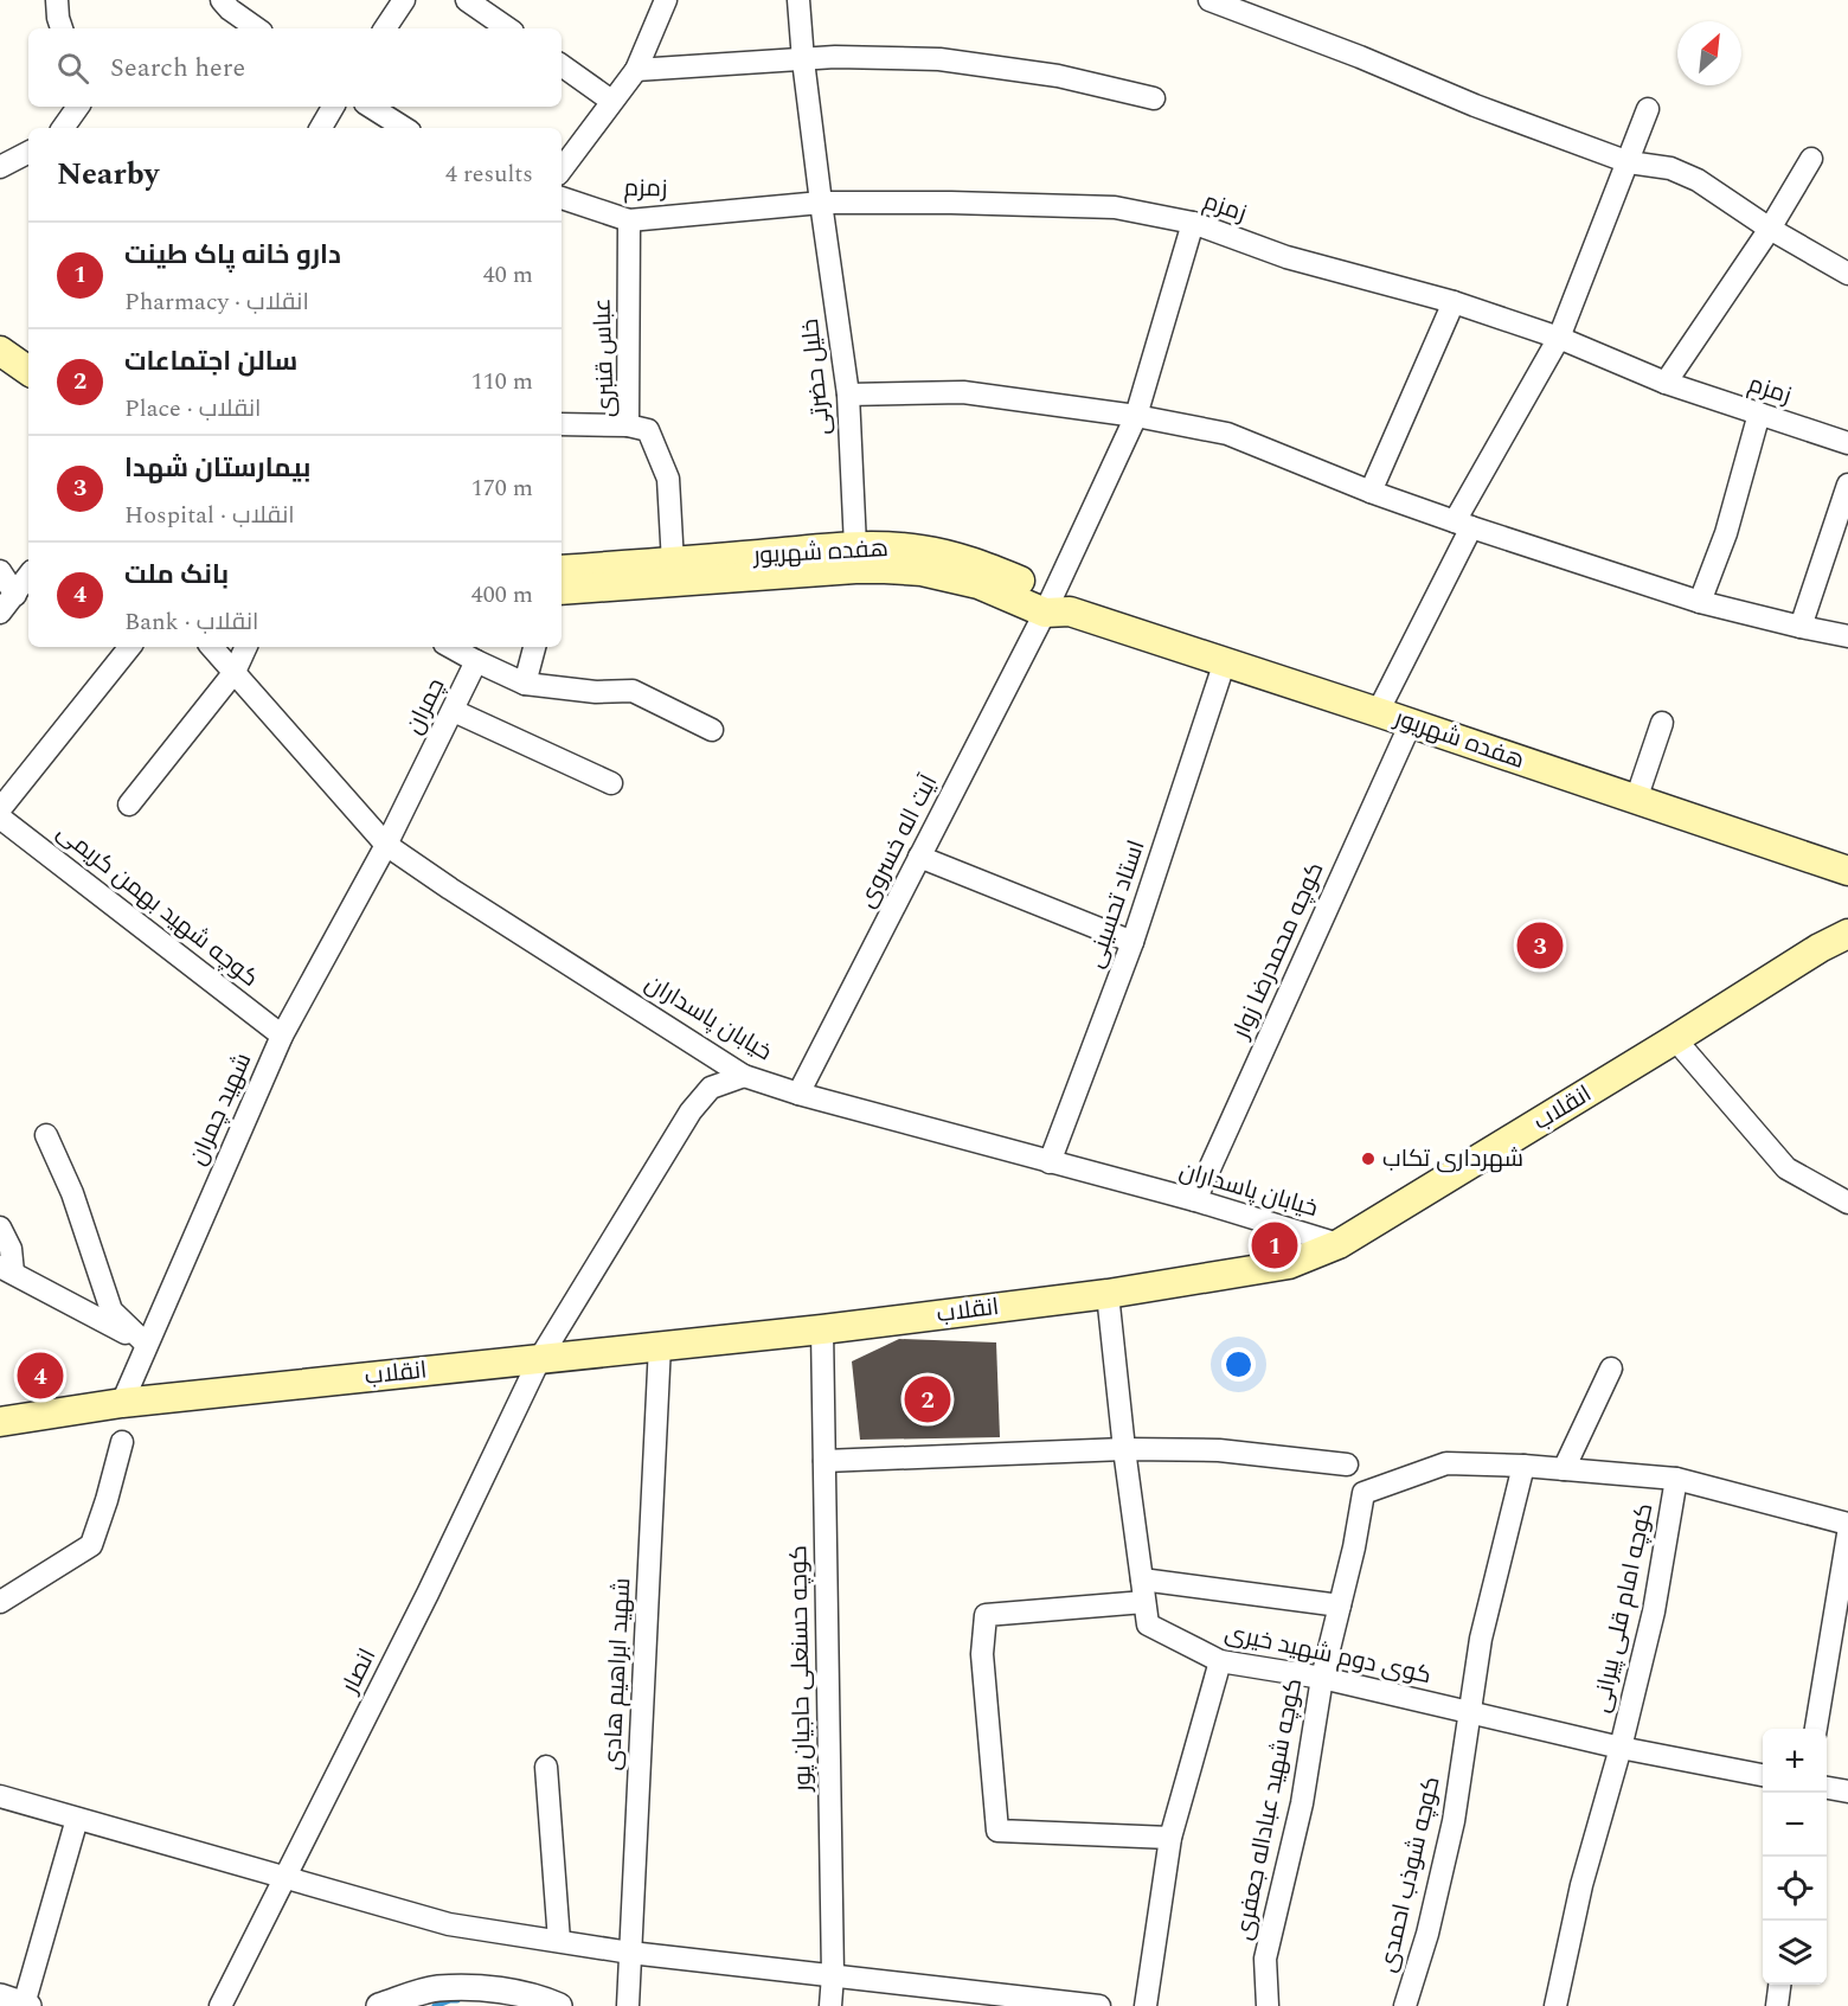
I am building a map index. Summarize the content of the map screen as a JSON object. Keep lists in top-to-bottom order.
{
  "streets": {
    "main road": ["هفده شهریور", "انقلاب"],
    "street": [
      "زمزم",
      "عباس قنبری",
      "خلیل حضرتی",
      "چمران",
      "آیت اله خسروی",
      "استاد تحسینی",
      "کوچه شهید بهمن کریمی",
      "کوچه محمدرضا زوار",
      "خیابان پاسداران",
      "شهید چمران",
      "کوچه امام قلی پیرانی",
      "کوی دوم شهید خیری",
      "کوچه حسنعلی حاجیان پور",
      "انصار",
      "شهید ابراهیم هادی",
      "کوچه شهید عباداله جعفری",
      "کوچه شوذب احمدی"
    ]
  },
  "crossings": [
    ["زمزم", "عباس قنبری"],
    ["زمزم", "خلیل حضرتی"],
    ["زمزم", "آیت اله خسروی"],
    ["عباس قنبری", "هفده شهریور"],
    ["خلیل حضرتی", "هفده شهریور"],
    ["هفده شهریور", "آیت اله خسروی"],
    ["هفده شهریور", "استاد تحسینی"],
    ["هفده شهریور", "کوچه محمدرضا زوار"],
    ["چمران", "خیابان پاسداران"],
    ["چمران", "شهید چمران"],
    ["آیت اله خسروی", "خیابان پاسداران"],
    ["استاد تحسینی", "خیابان پاسداران"],
    ["کوچه شهید بهمن کریمی", "شهید چمران"],
    ["کوچه محمدرضا زوار", "خیابان پاسداران"],
    ["خیابان پاسداران", "انقلاب"],
    ["خیابان پاسداران", "شهید چمران"],
    ["انقلاب", "شهید چمران"],
    ["انقلاب", "کوی دوم شهید خیری"],
    ["انقلاب", "کوچه حسنعلی حاجیان پور"],
    ["انقلاب", "انصار"],
    ["انقلاب", "شهید ابراهیم هادی"],
    ["کوچه امام قلی پیرانی", "کوی دوم شهید خیری"],
    ["کوچه امام قلی پیرانی", "کوچه شهید عباداله جعفری"],
    ["کوی دوم شهید خیری", "کوچه شهید عباداله جعفری"],
    ["کوی دوم شهید خیری", "کوچه شوذب احمدی"]
  ],
  "places": ["شهرداری تکاب"],
  "north": "top right",
  "page": {
    "search": "Search here",
    "heading": ["Nearby", "4 results"],
    "list": [
      {
        "mark": "1",
        "name": "دارو خانه پاک طینت",
        "note": "Pharmacy · انقلاب",
        "value": "40 m"
      },
      {
        "mark": "2",
        "name": "سالن اجتماعات",
        "note": "Place · انقلاب",
        "value": "110 m"
      },
      {
        "mark": "3",
        "name": "بیمارستان شهدا",
        "note": "Hospital · انقلاب",
        "value": "170 m"
      },
      {
        "mark": "4",
        "name": "بانک ملت",
        "note": "Bank · انقلاب",
        "value": "400 m"
      }
    ],
    "pins": [
      "3",
      "1",
      "4",
      "2"
    ],
    "map_buttons": ["+", "−"]
  }
}
